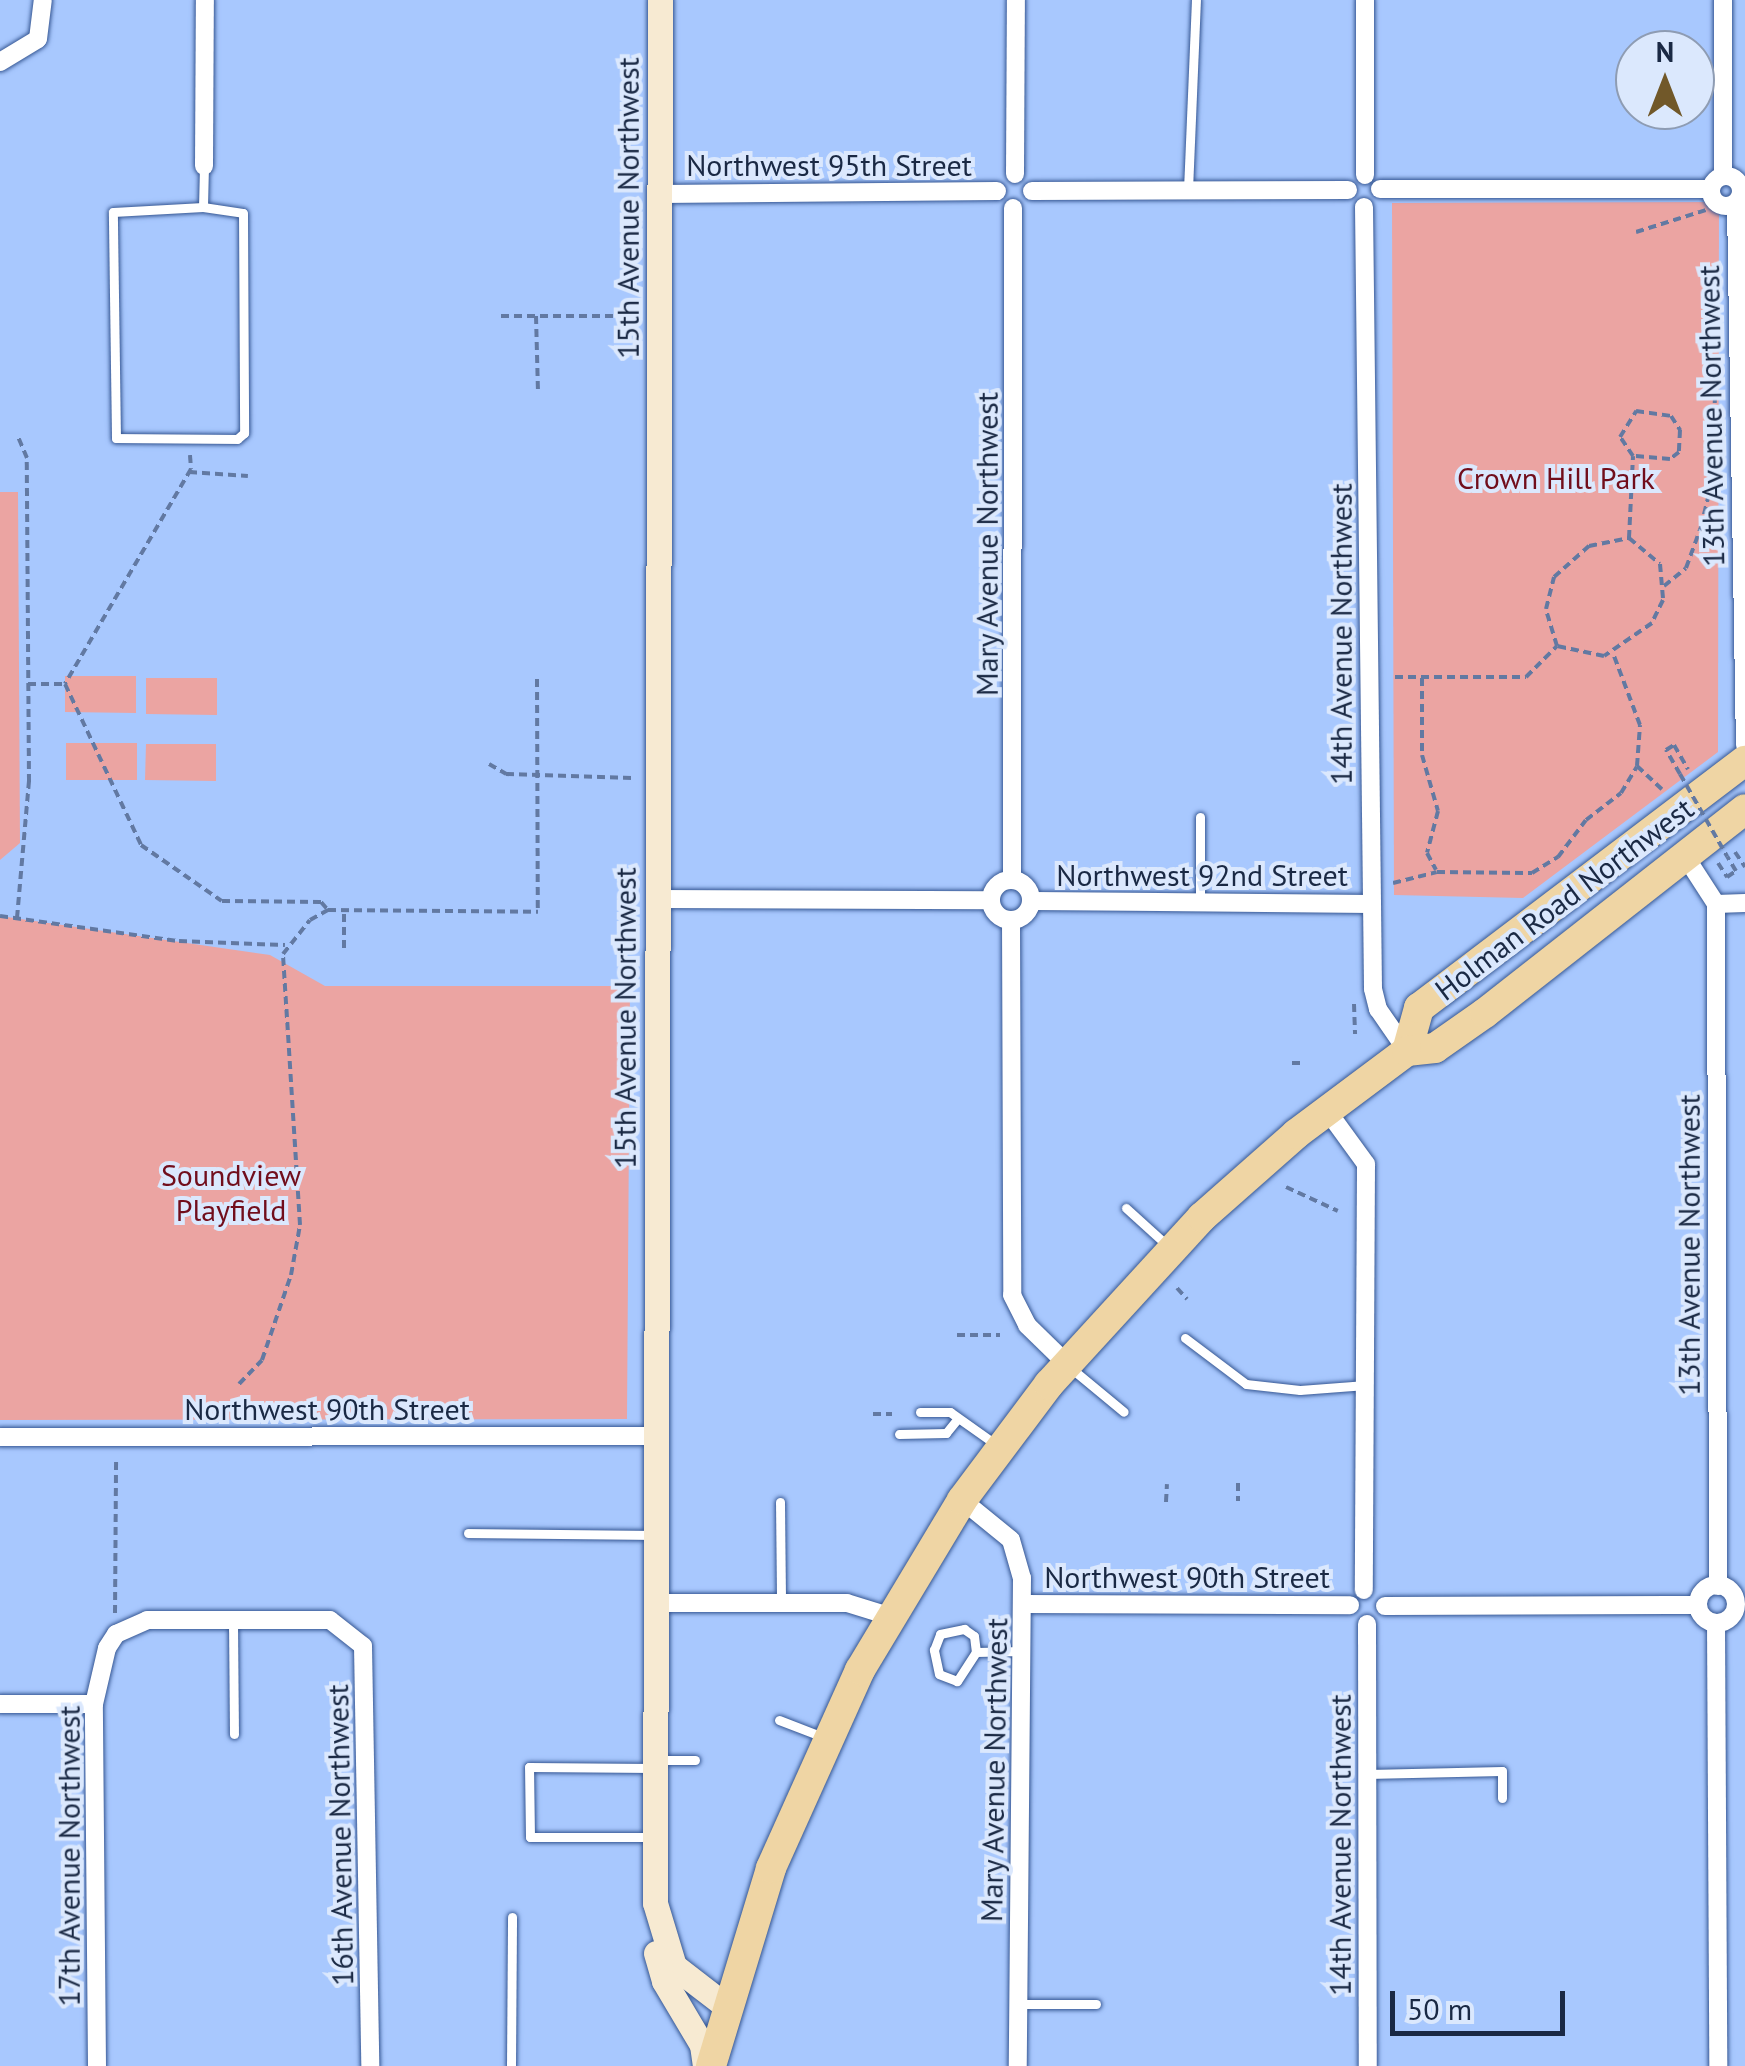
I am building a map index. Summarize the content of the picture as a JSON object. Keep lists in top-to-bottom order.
{
  "streets": {
    "main road": ["15th Avenue Northwest", "Holman Road Northwest"],
    "street": [
      "Northwest 95th Street",
      "13th Avenue Northwest",
      "Mary Avenue Northwest",
      "14th Avenue Northwest",
      "Northwest 92nd Street",
      "Northwest 90th Street",
      "16th Avenue Northwest",
      "17th Avenue Northwest"
    ]
  },
  "crossings": [
    ["Northwest 95th Street", "15th Avenue Northwest"],
    ["Northwest 95th Street", "Mary Avenue Northwest"],
    ["15th Avenue Northwest", "Holman Road Northwest"],
    ["15th Avenue Northwest", "Northwest 90th Street"],
    ["Mary Avenue Northwest", "Northwest 92nd Street"],
    ["Mary Avenue Northwest", "Holman Road Northwest"],
    ["Mary Avenue Northwest", "Northwest 90th Street"],
    ["14th Avenue Northwest", "Northwest 92nd Street"],
    ["14th Avenue Northwest", "Holman Road Northwest"],
    ["14th Avenue Northwest", "Northwest 90th Street"]
  ],
  "parks": ["Crown Hill Park", "Soundview Playfield"],
  "scale_bar": "50 m",
  "north": "top"
}
